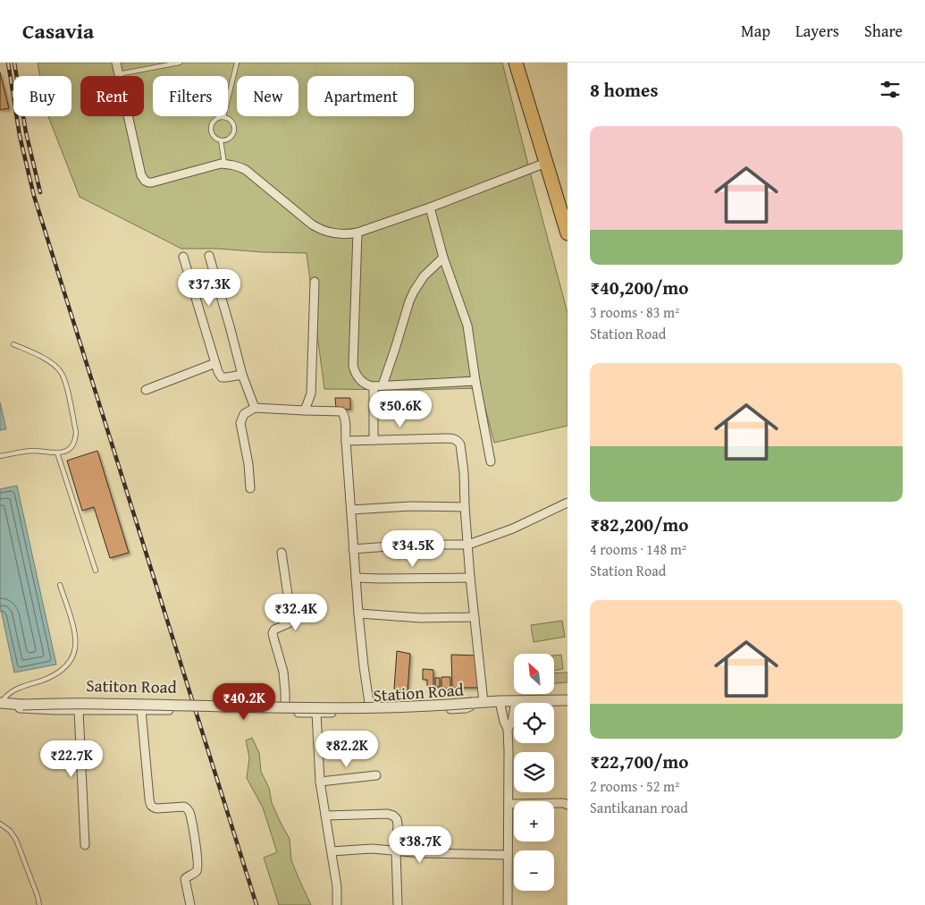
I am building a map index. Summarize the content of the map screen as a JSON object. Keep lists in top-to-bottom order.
{
  "streets": {
    "street": ["Satiton Road", "Station Road"]
  },
  "crossings": [
    ["Satiton Road", "Station Road"]
  ],
  "north": "top left",
  "page": {
    "header": "Casavia",
    "nav": ["Map", "Layers", "Share"],
    "heading": "8 homes",
    "chip": [
      "Buy",
      "Rent",
      "Filters",
      "New",
      "Apartment"
    ],
    "list": [
      {
        "name": "₹40,200/mo",
        "note": "3 rooms · 83 m² · Station Road"
      },
      {
        "name": "₹82,200/mo",
        "note": "4 rooms · 148 m² · Station Road"
      },
      {
        "name": "₹22,700/mo",
        "note": "2 rooms · 52 m² · Santikanan road"
      }
    ],
    "price": [
      "₹37.3K",
      "₹50.6K",
      "₹34.5K",
      "₹32.4K",
      "₹40.2K",
      "₹82.2K",
      "₹22.7K",
      "₹38.7K"
    ],
    "map_buttons": ["+", "−"]
  }
}
